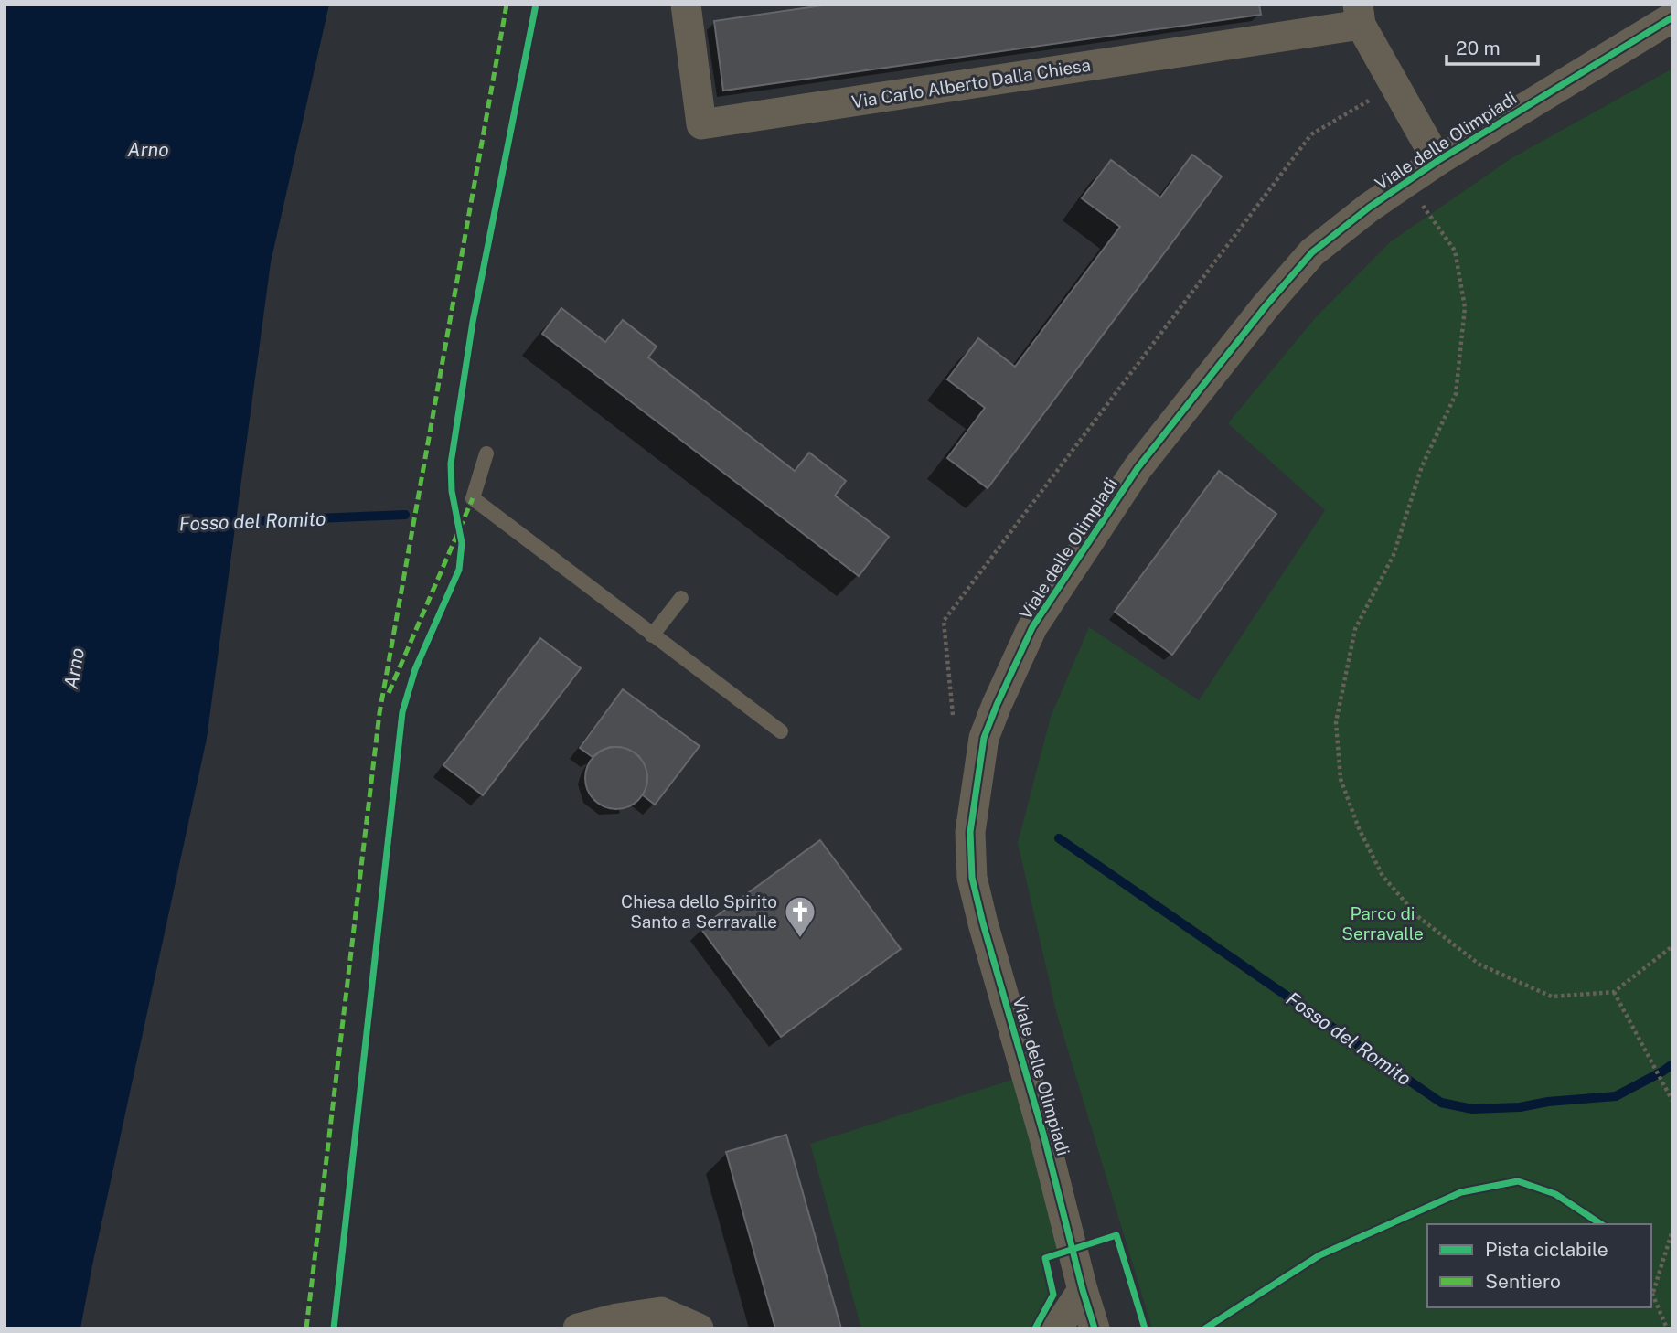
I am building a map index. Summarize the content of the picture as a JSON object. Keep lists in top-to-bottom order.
{
  "streets": {
    "street": ["Via Carlo Alberto Dalla Chiesa", "Viale delle Olimpiadi"]
  },
  "water": ["Arno", "Fosso del Romito"],
  "parks": ["Parco di Serravalle"],
  "places": {
    "church": ["Chiesa dello Spirito Santo a Serravalle"]
  },
  "legend": ["Pista ciclabile", "Sentiero"],
  "scale_bar": "20 m"
}
